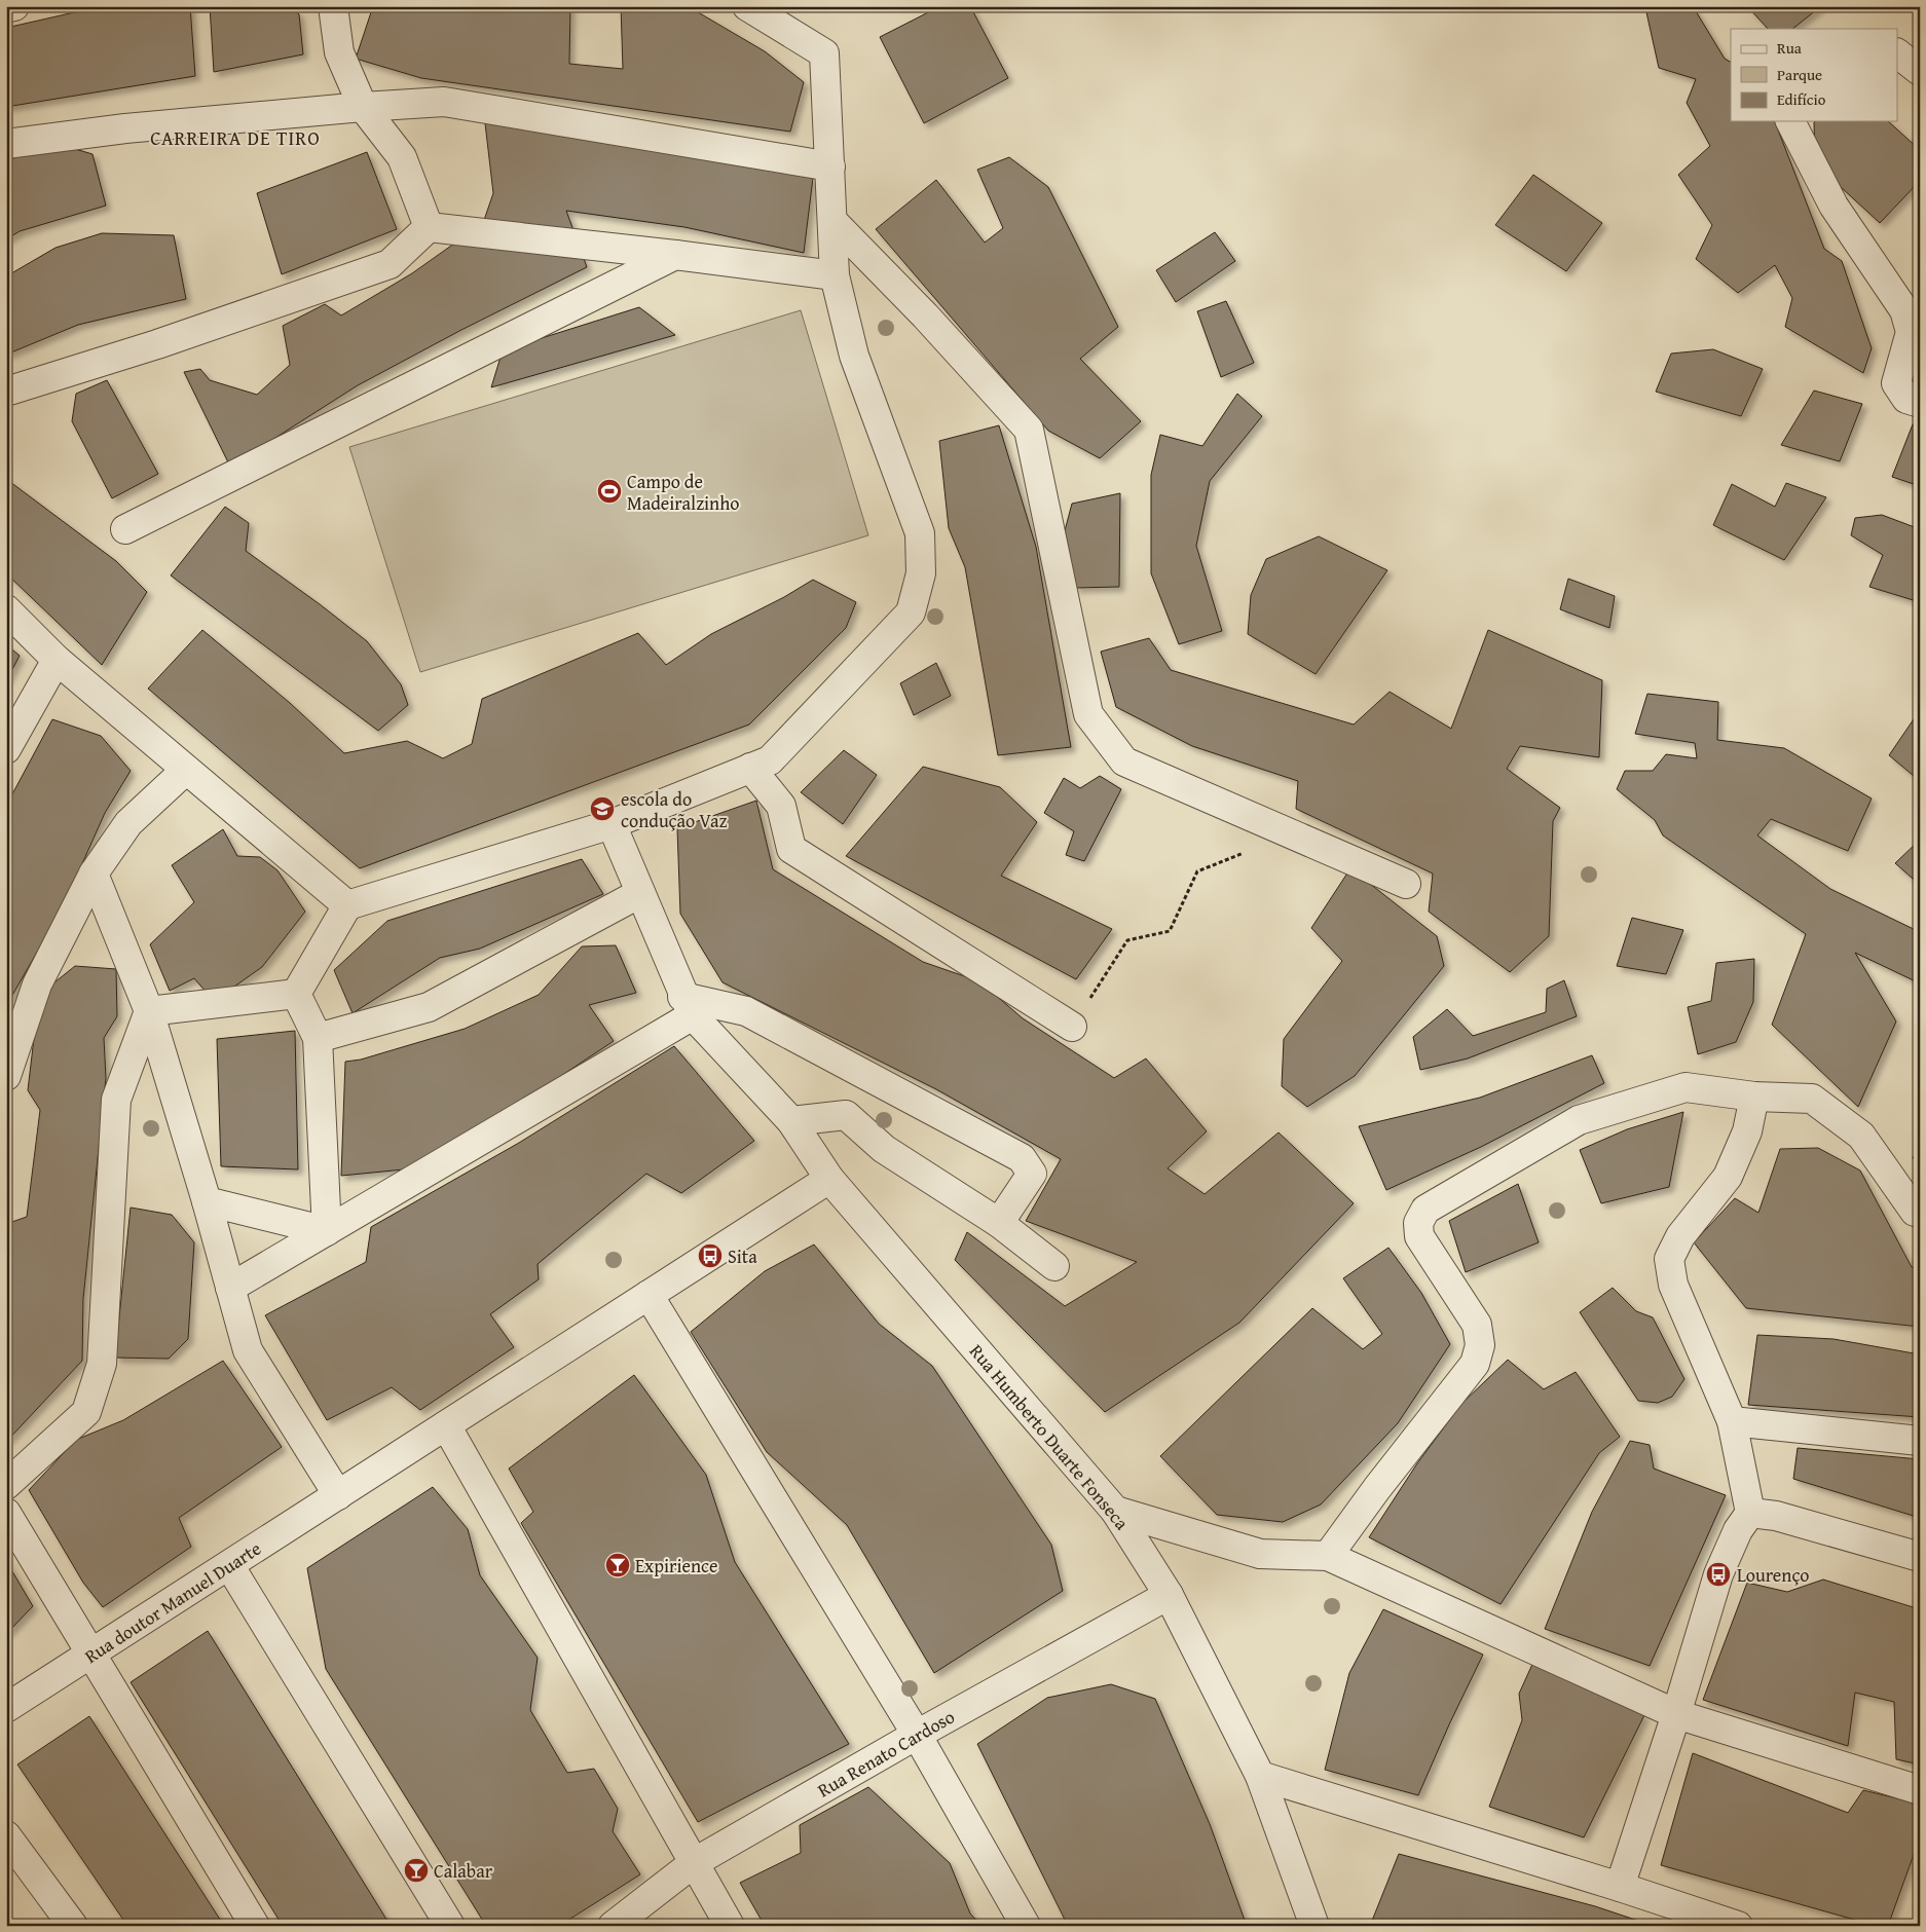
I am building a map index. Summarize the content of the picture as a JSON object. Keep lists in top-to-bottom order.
{
  "streets": {
    "street": ["Rua Humberto Duarte Fonseca", "Rua doutor Manuel Duarte", "Rua Renato Cardoso"]
  },
  "crossings": [
    ["Rua Humberto Duarte Fonseca", "Rua doutor Manuel Duarte"],
    ["Rua Humberto Duarte Fonseca", "Rua Renato Cardoso"]
  ],
  "districts": ["CARREIRA DE TIRO"],
  "places": {
    "sports": ["Campo de Madeiralzinho"],
    "school or university": ["escola do condução Vaz"],
    "bus stop": ["Sita", "Lourenço"],
    "bar": ["Expirience", "Calabar"]
  },
  "legend": ["Rua", "Parque", "Edifício"]
}
